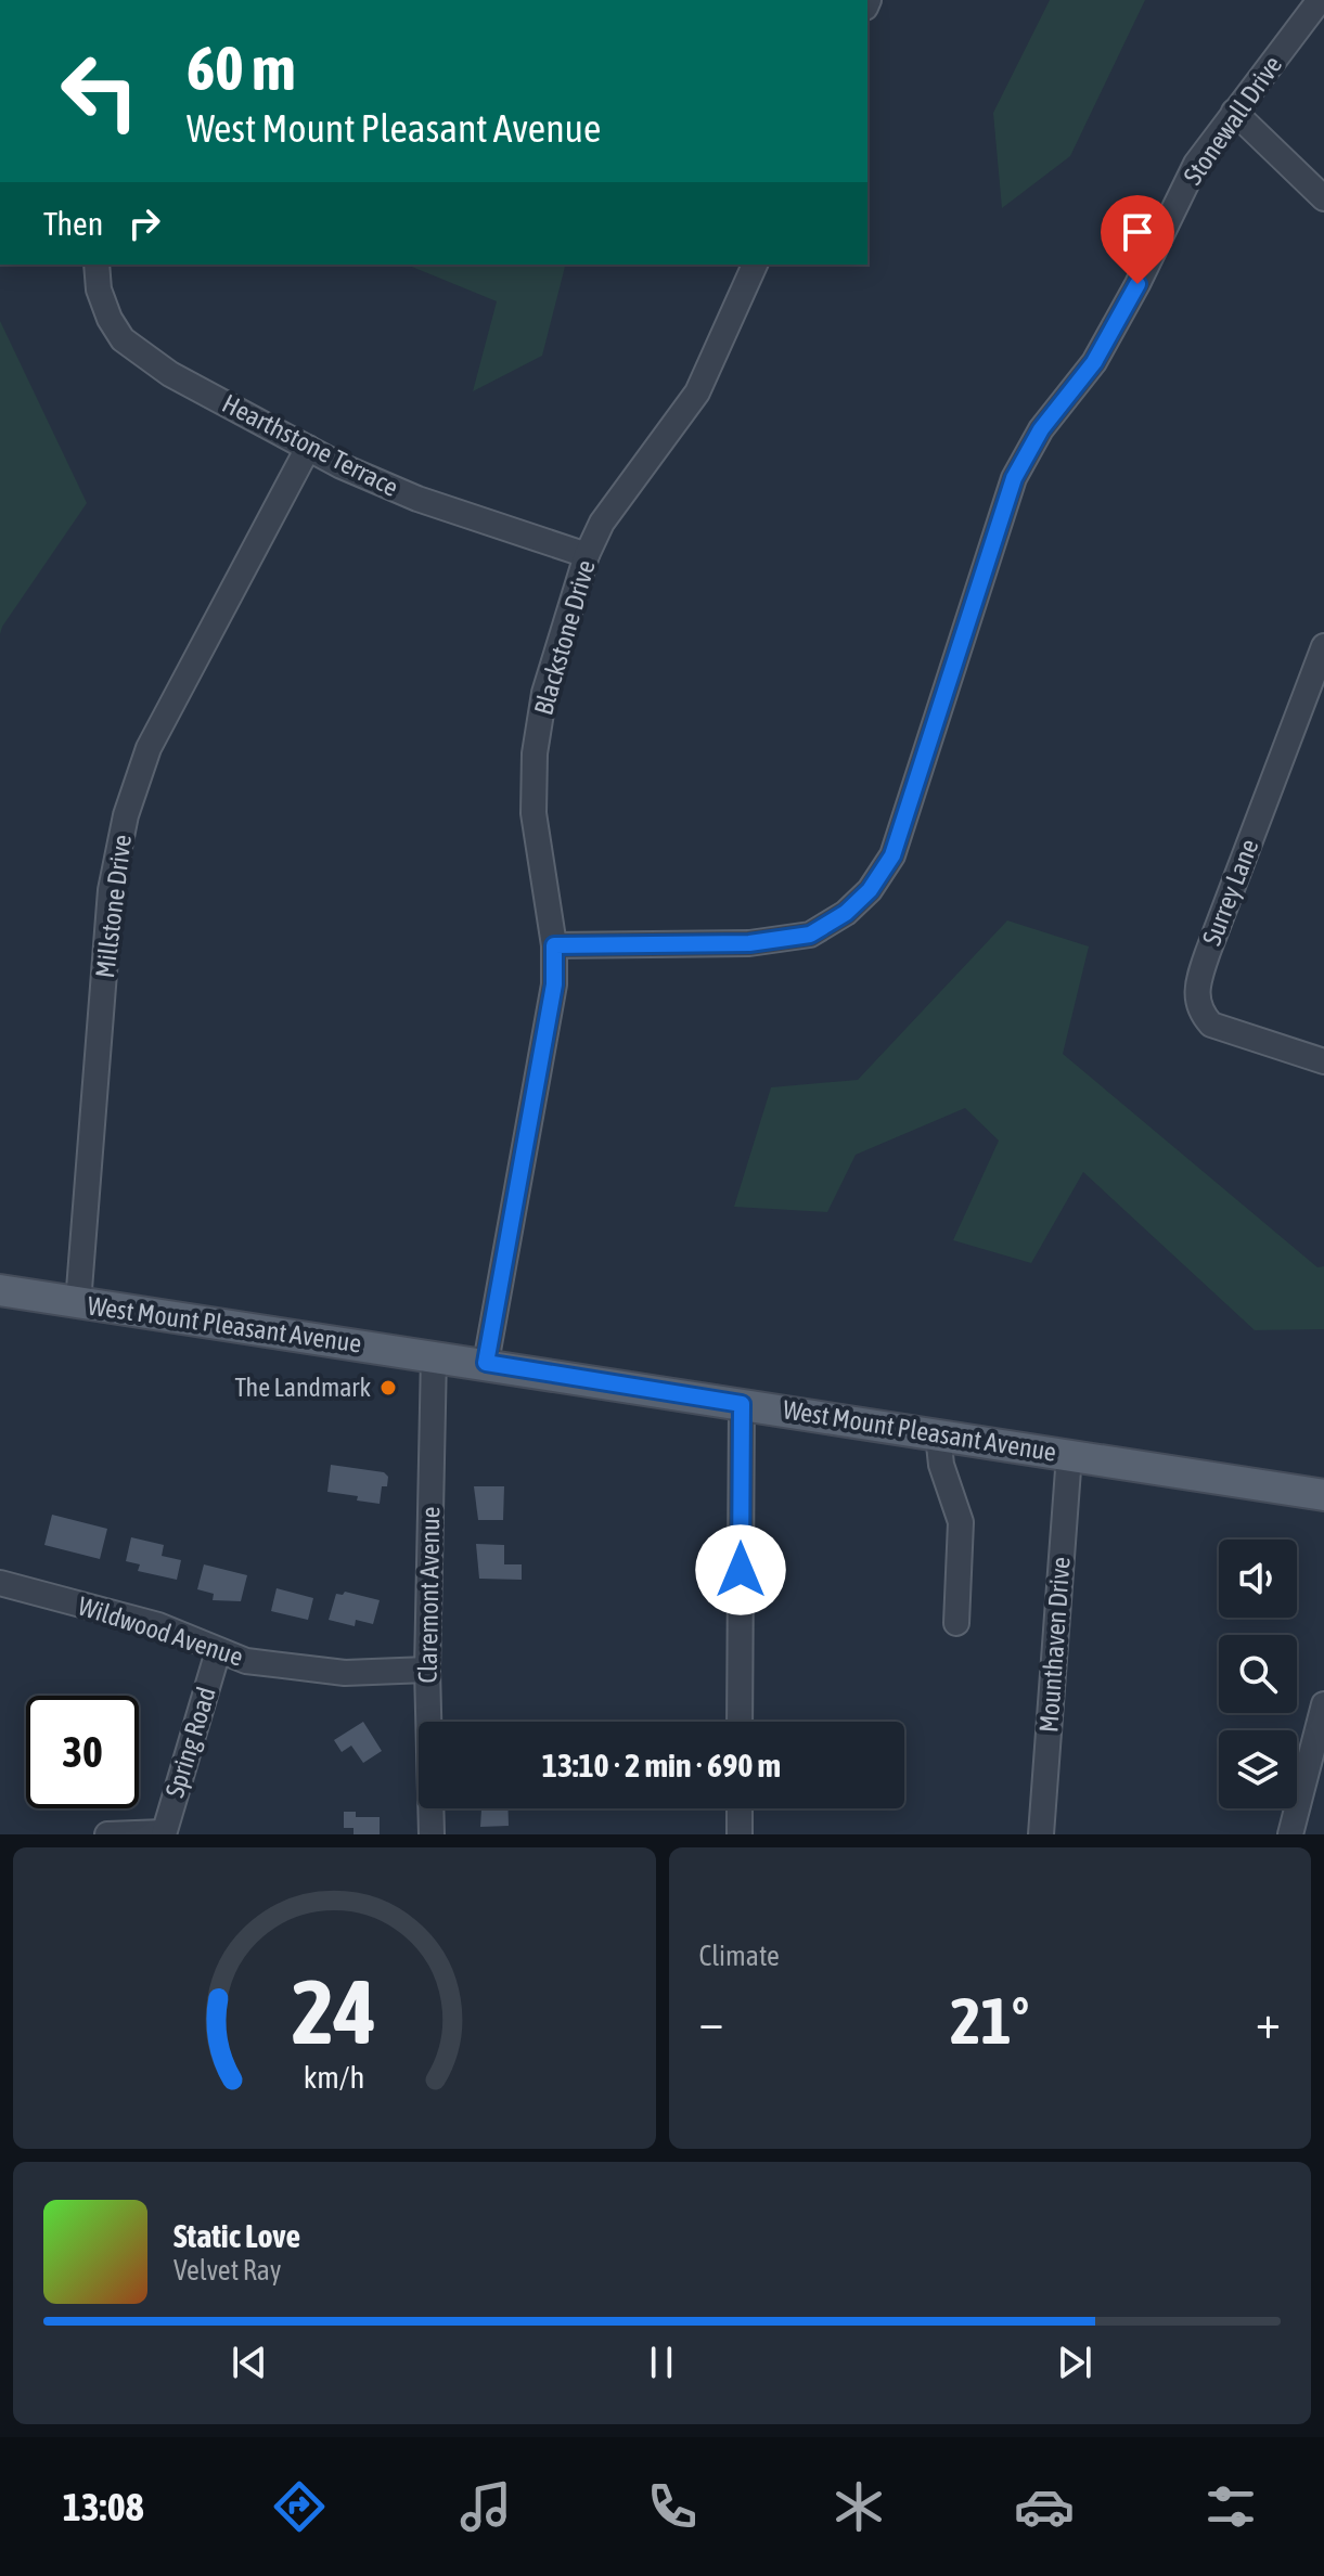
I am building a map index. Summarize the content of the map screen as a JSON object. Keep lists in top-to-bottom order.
{
  "streets": {
    "main road": ["West Mount Pleasant Avenue"],
    "street": [
      "Stonewall Drive",
      "Hearthstone Terrace",
      "Blackstone Drive",
      "Surrey Lane",
      "Millstone Drive",
      "Claremont Avenue",
      "Wildwood Avenue",
      "Mounthaven Drive",
      "Spring Road"
    ]
  },
  "crossings": [
    ["Stonewall Drive", "Blackstone Drive"],
    ["Hearthstone Terrace", "Blackstone Drive"],
    ["Hearthstone Terrace", "Millstone Drive"],
    ["Blackstone Drive", "West Mount Pleasant Avenue"],
    ["Millstone Drive", "West Mount Pleasant Avenue"],
    ["West Mount Pleasant Avenue", "Claremont Avenue"],
    ["West Mount Pleasant Avenue", "Mounthaven Drive"],
    ["Claremont Avenue", "Wildwood Avenue"],
    ["Wildwood Avenue", "Spring Road"]
  ],
  "places": ["The Landmark"],
  "page": {
    "turn": ["60 m", "West Mount Pleasant Avenue"],
    "then": "Then",
    "limit": "30",
    "trip": "13:10 · 2 min · 690 m",
    "tile": "Climate",
    "heat": ["−", "21°", "+"],
    "song": ["Static Love", "Velvet Ray"],
    "tabs": "13:08",
    "gauge": ["24", "km/h"]
  }
}
